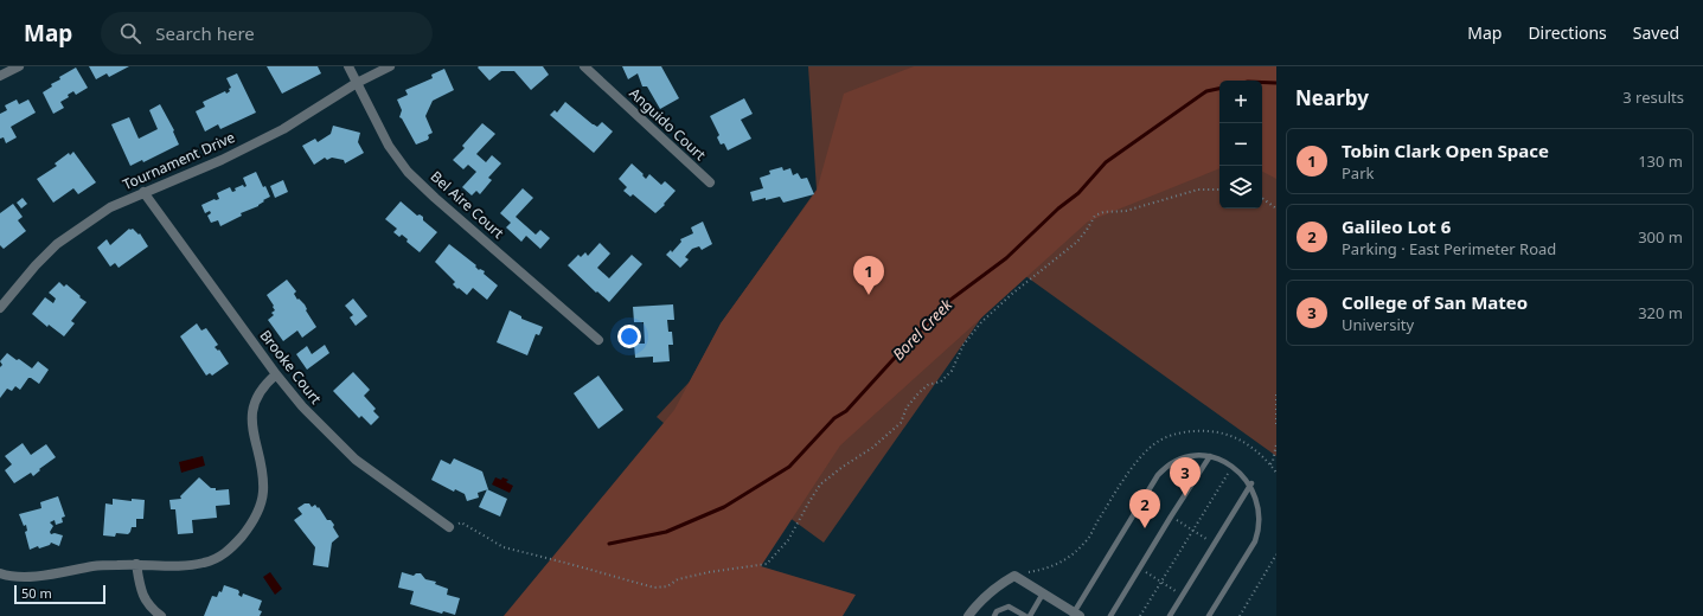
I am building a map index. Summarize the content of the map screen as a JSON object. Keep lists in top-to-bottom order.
{
  "streets": {
    "street": [
      "Anguido Court",
      "Tournament Drive",
      "Bel Aire Court",
      "Brooke Court"
    ]
  },
  "crossings": [
    ["Tournament Drive", "Bel Aire Court"],
    ["Tournament Drive", "Brooke Court"]
  ],
  "water": ["Borel Creek"],
  "scale_bar": "50 m",
  "page": {
    "header": "Map",
    "search": "Search here",
    "nav": ["Map", "Directions", "Saved"],
    "heading": ["Nearby", "3 results"],
    "map_buttons": ["+", "−"],
    "list": [
      {
        "mark": "1",
        "name": "Tobin Clark Open Space",
        "note": "Park",
        "value": "130 m"
      },
      {
        "mark": "2",
        "name": "Galileo Lot 6",
        "note": "Parking · East Perimeter Road",
        "value": "300 m"
      },
      {
        "mark": "3",
        "name": "College of San Mateo",
        "note": "University",
        "value": "320 m"
      }
    ],
    "pins": ["1", "3", "2"],
    "scale": "50 m"
  }
}
